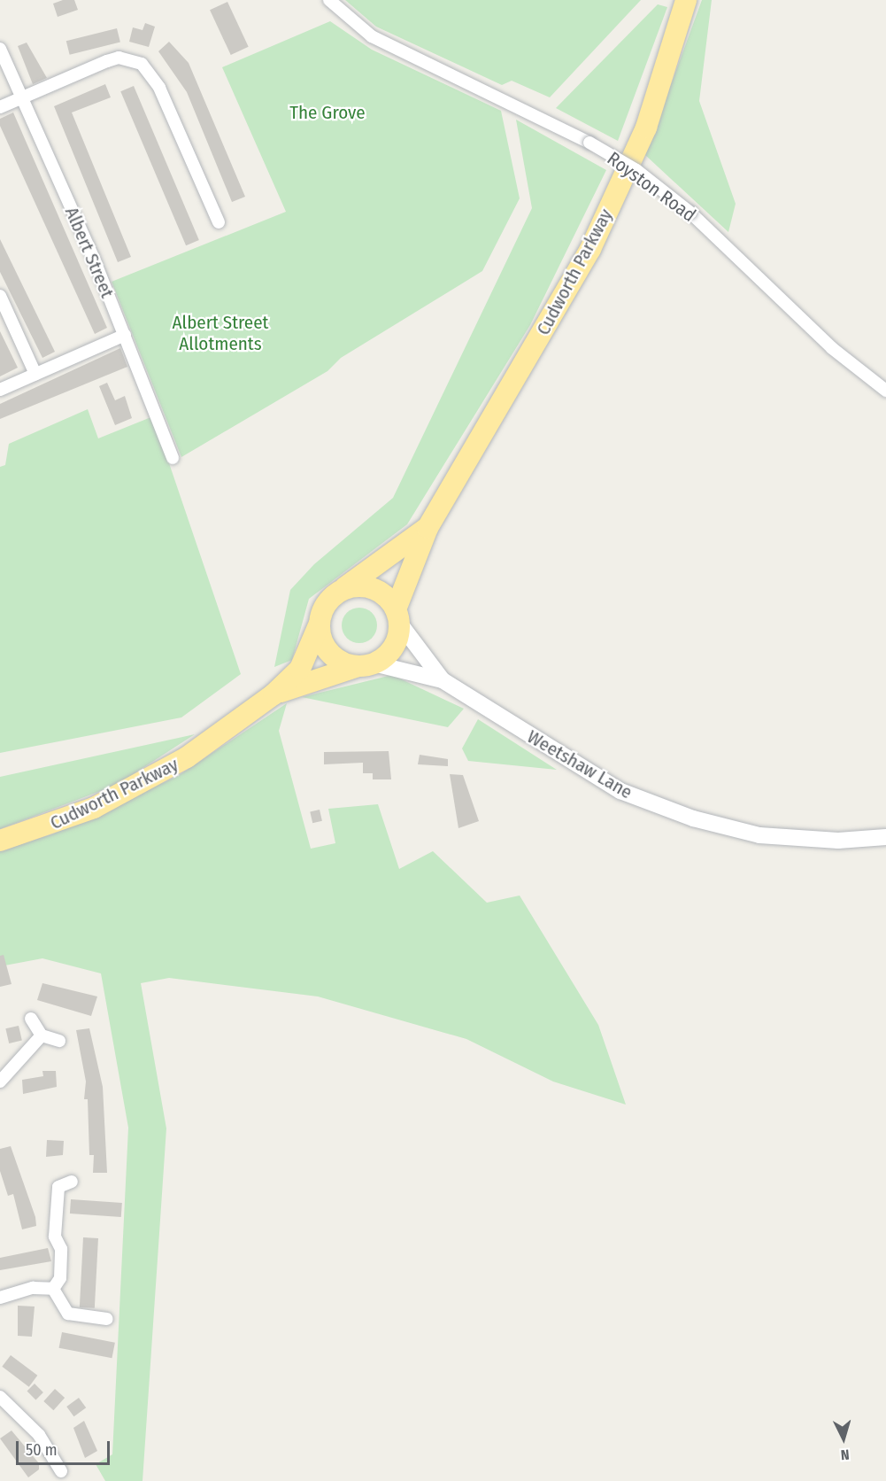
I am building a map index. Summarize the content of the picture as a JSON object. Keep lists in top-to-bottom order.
{
  "streets": {
    "highway": ["Cudworth Parkway"],
    "street": ["Royston Road", "Albert Street", "Weetshaw Lane"]
  },
  "crossings": [
    ["Cudworth Parkway", "Weetshaw Lane"]
  ],
  "parks": ["The Grove", "Albert Street Allotments"],
  "scale_bar": "50 m",
  "north": "bottom"
}
